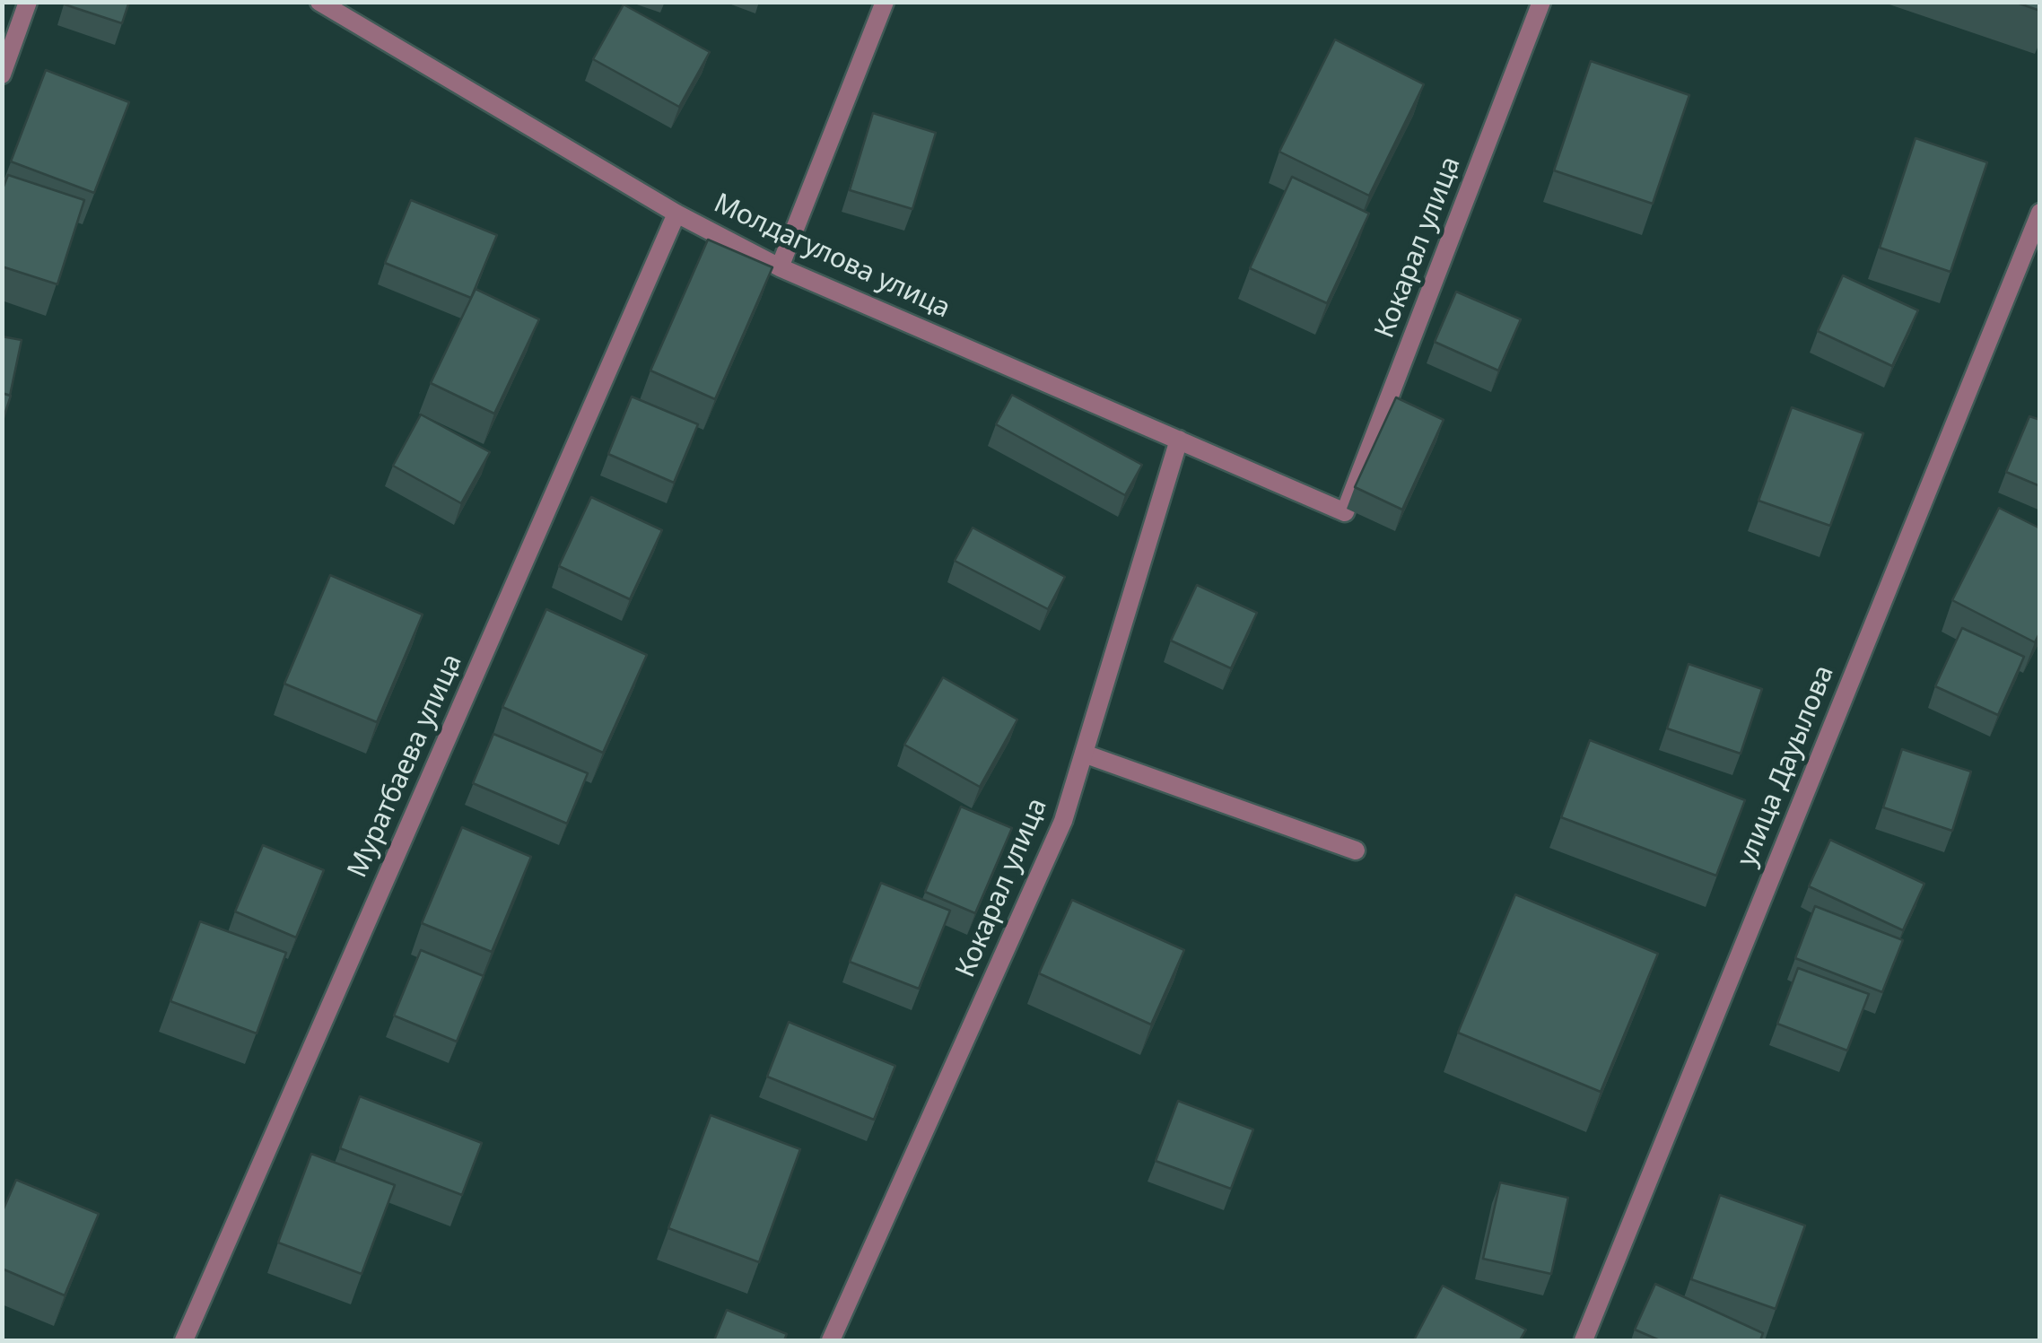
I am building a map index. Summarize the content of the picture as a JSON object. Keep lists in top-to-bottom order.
{
  "streets": {
    "street": [
      "Кокарал улица",
      "Молдагулова улица",
      "Муратбаева улица",
      "улица Дауылова"
    ]
  },
  "crossings": [
    ["Кокарал улица", "Молдагулова улица"],
    ["Молдагулова улица", "Муратбаева улица"]
  ]
}
